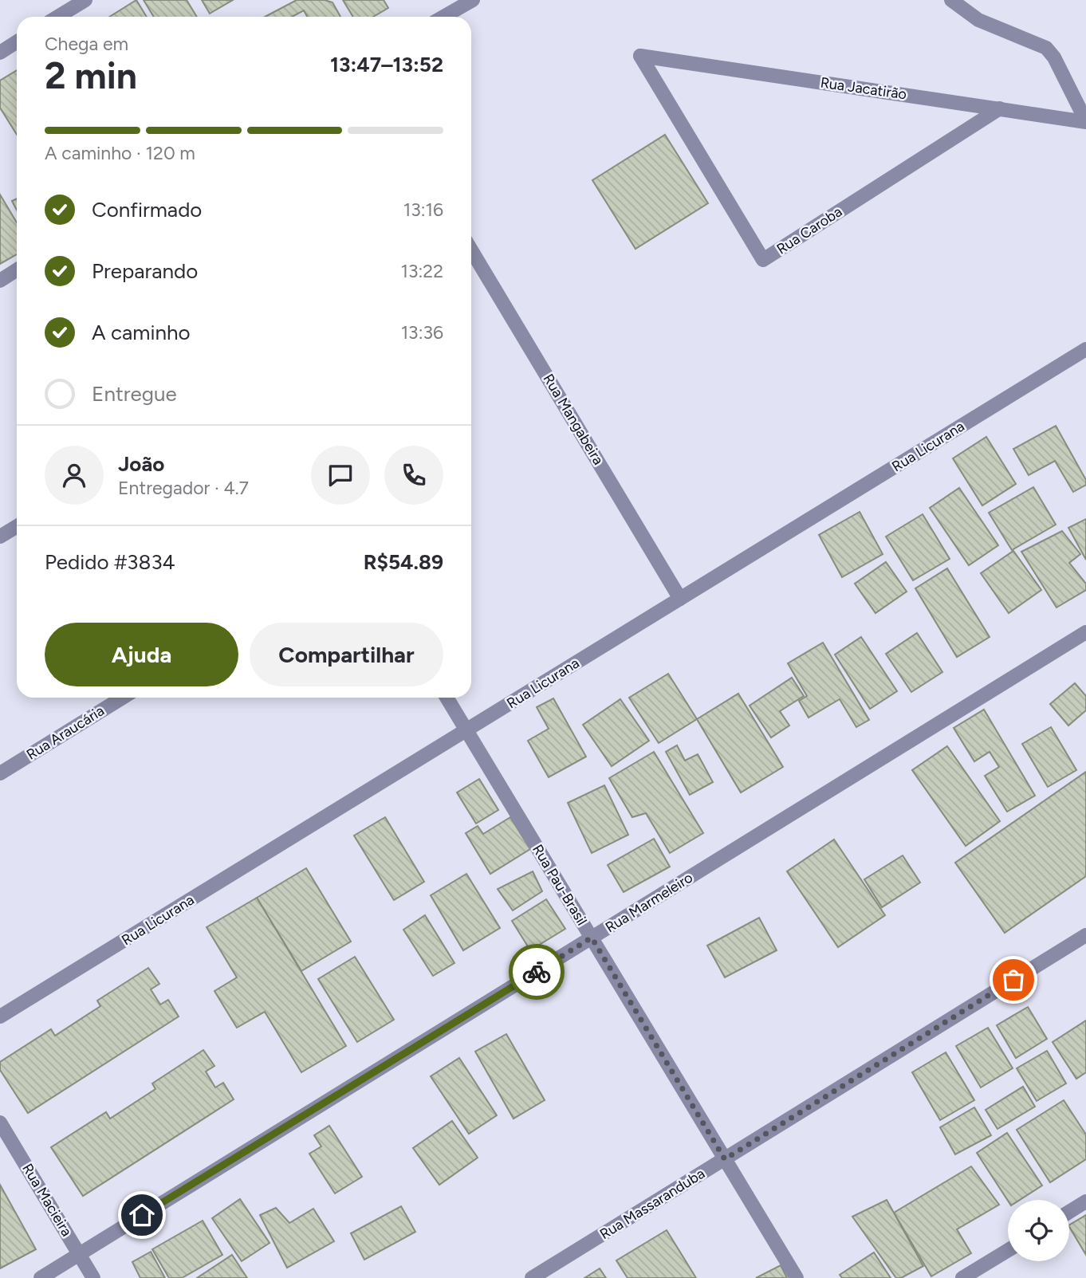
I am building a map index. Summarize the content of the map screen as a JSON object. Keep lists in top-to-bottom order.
{
  "streets": {
    "street": [
      "Rua Jacatirão",
      "Rua Caroba",
      "Rua Mangabeira",
      "Rua Licurana",
      "Rua Araucária",
      "Rua Pau-Brasil",
      "Rua Marmeleiro",
      "Rua Macieira",
      "Rua Massaranduba"
    ]
  },
  "crossings": [
    ["Rua Jacatirão", "Rua Caroba"],
    ["Rua Mangabeira", "Rua Licurana"],
    ["Rua Licurana", "Rua Pau-Brasil"],
    ["Rua Pau-Brasil", "Rua Marmeleiro"],
    ["Rua Pau-Brasil", "Rua Massaranduba"],
    ["Rua Marmeleiro", "Rua Macieira"]
  ],
  "page": {
    "heading": ["2 min", "Chega em", "13:47–13:52"],
    "panel": [
      "João",
      "Entregador · 4.7",
      "Pedido #3834",
      "R$54.89"
    ],
    "bar": "A caminho · 120 m",
    "list": [
      ["Confirmado", "13:16"],
      ["Preparando", "13:22"],
      ["A caminho", "13:36"],
      "Entregue"
    ],
    "buttons": ["Ajuda", "Compartilhar"]
  }
}
